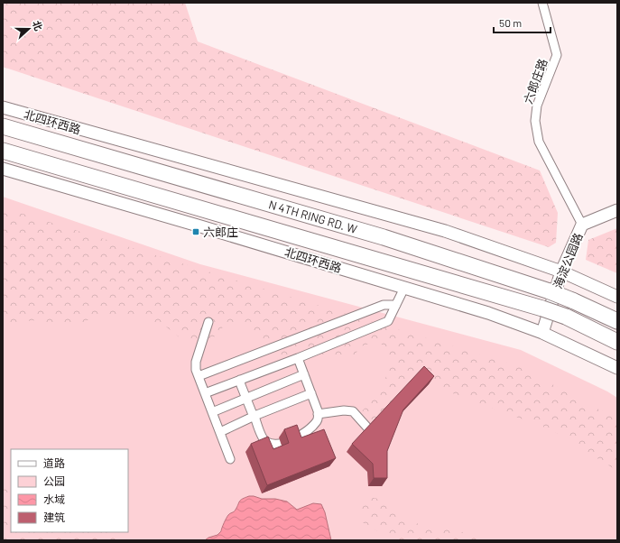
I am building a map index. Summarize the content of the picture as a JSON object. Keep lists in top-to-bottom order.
{
  "streets": {
    "highway": ["N 4TH RING RD. W"],
    "street": ["六郎庄路", "北四环西路", "海淀公园路"]
  },
  "crossings": [
    ["六郎庄路", "海淀公园路"],
    ["北四环西路", "海淀公园路"]
  ],
  "places": {
    "transit": ["六郎庄"]
  },
  "legend": [
    "道路",
    "公园",
    "水域",
    "建筑"
  ],
  "scale_bar": "50 m",
  "north": "right"
}
